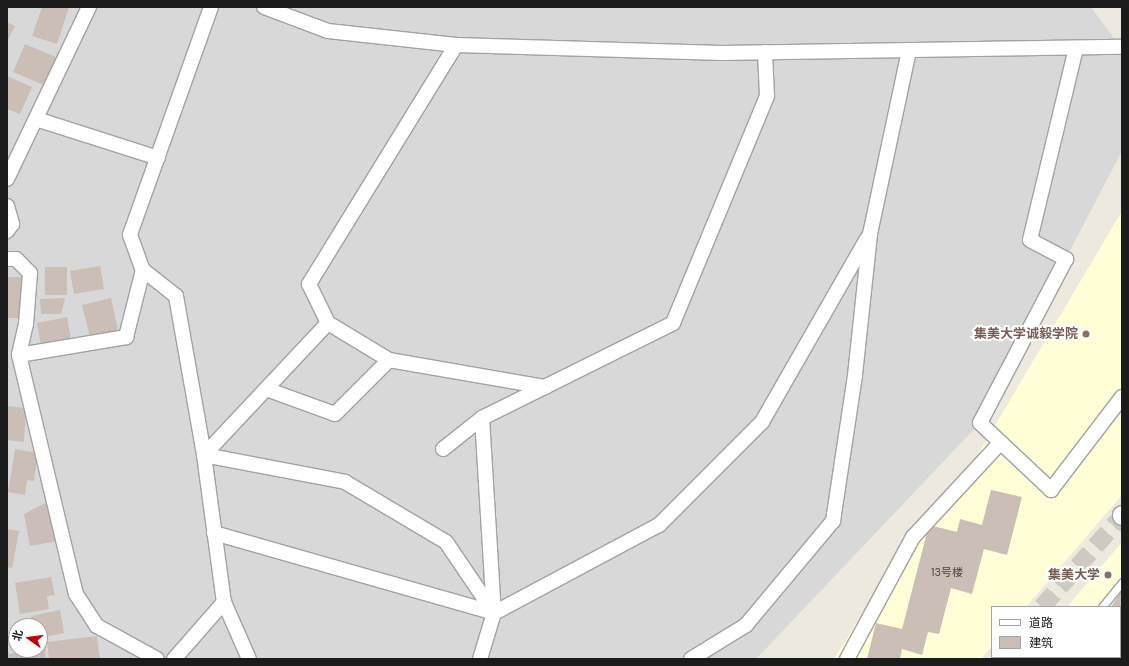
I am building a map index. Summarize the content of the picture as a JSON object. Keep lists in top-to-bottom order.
{
  "places": ["集美大学诚毅学院", "集美大学"],
  "house_numbers": ["13号楼"],
  "legend": ["道路", "建筑"],
  "north": "left"
}
